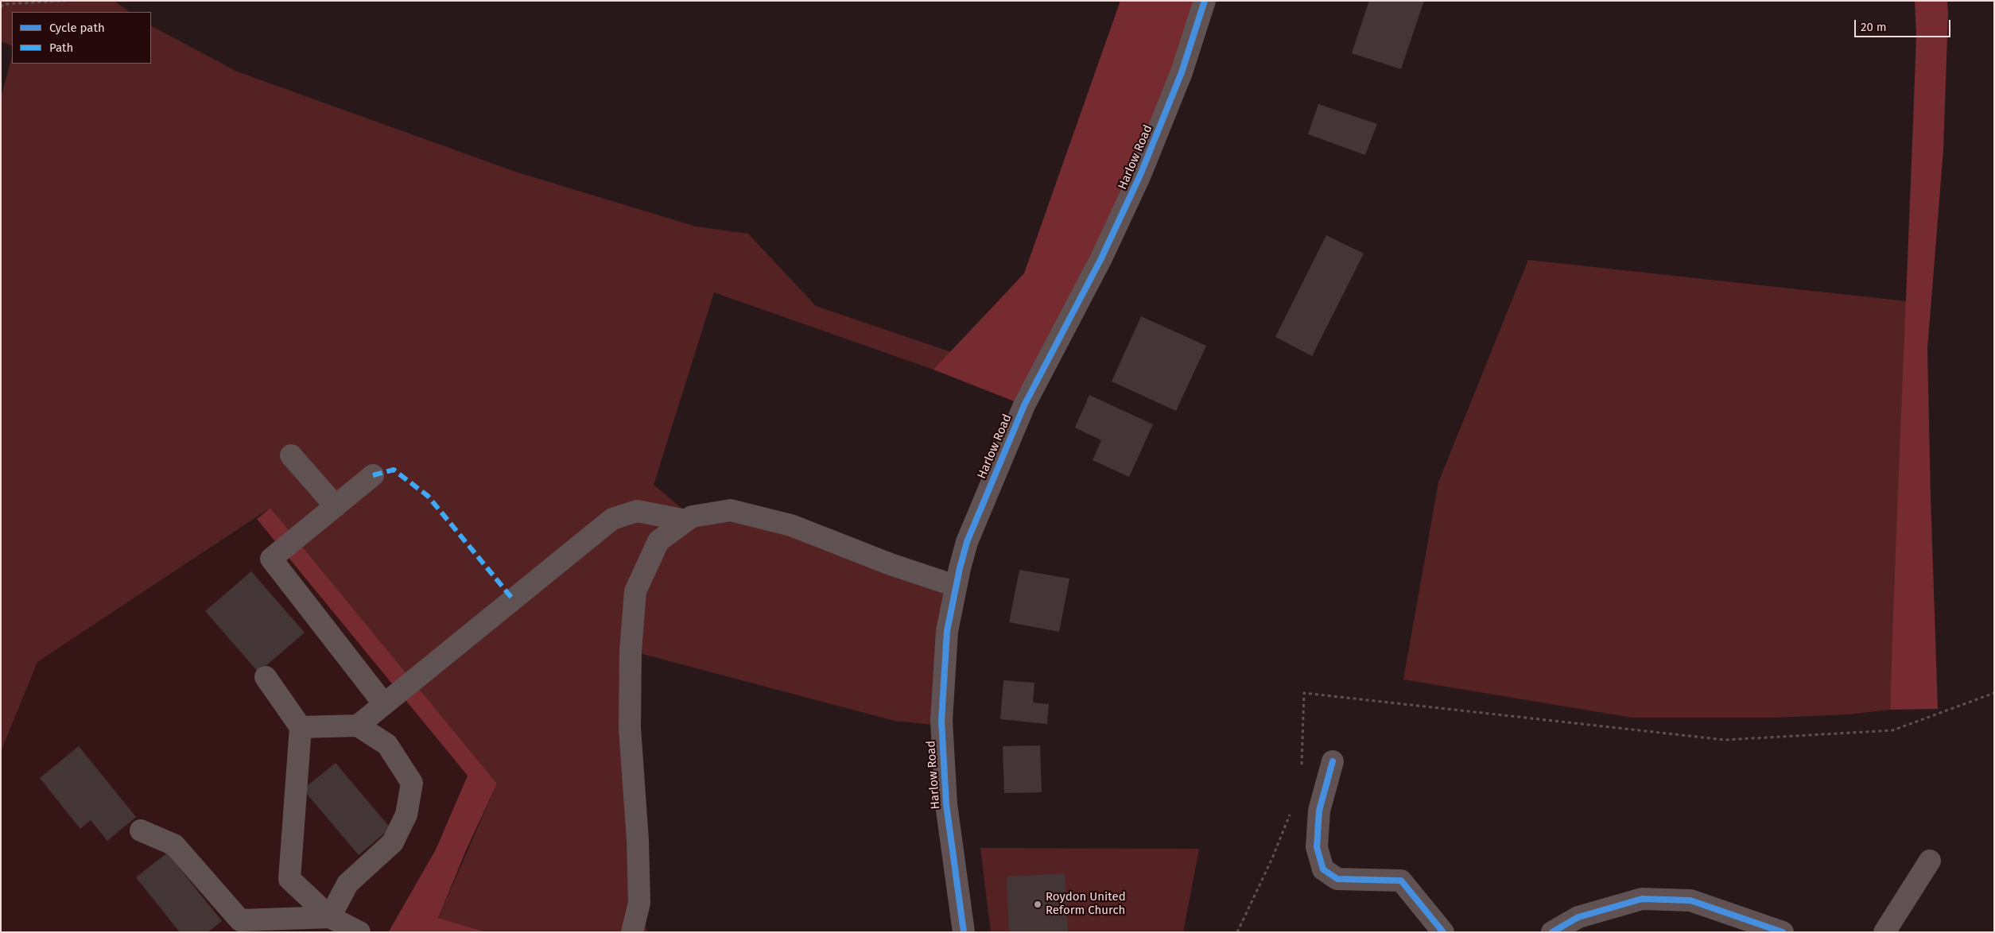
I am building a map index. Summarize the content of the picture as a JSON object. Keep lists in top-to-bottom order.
{
  "streets": {
    "street": ["Harlow Road"]
  },
  "places": ["Roydon United Reform Church"],
  "legend": ["Cycle path", "Path"],
  "scale_bar": "20 m"
}
